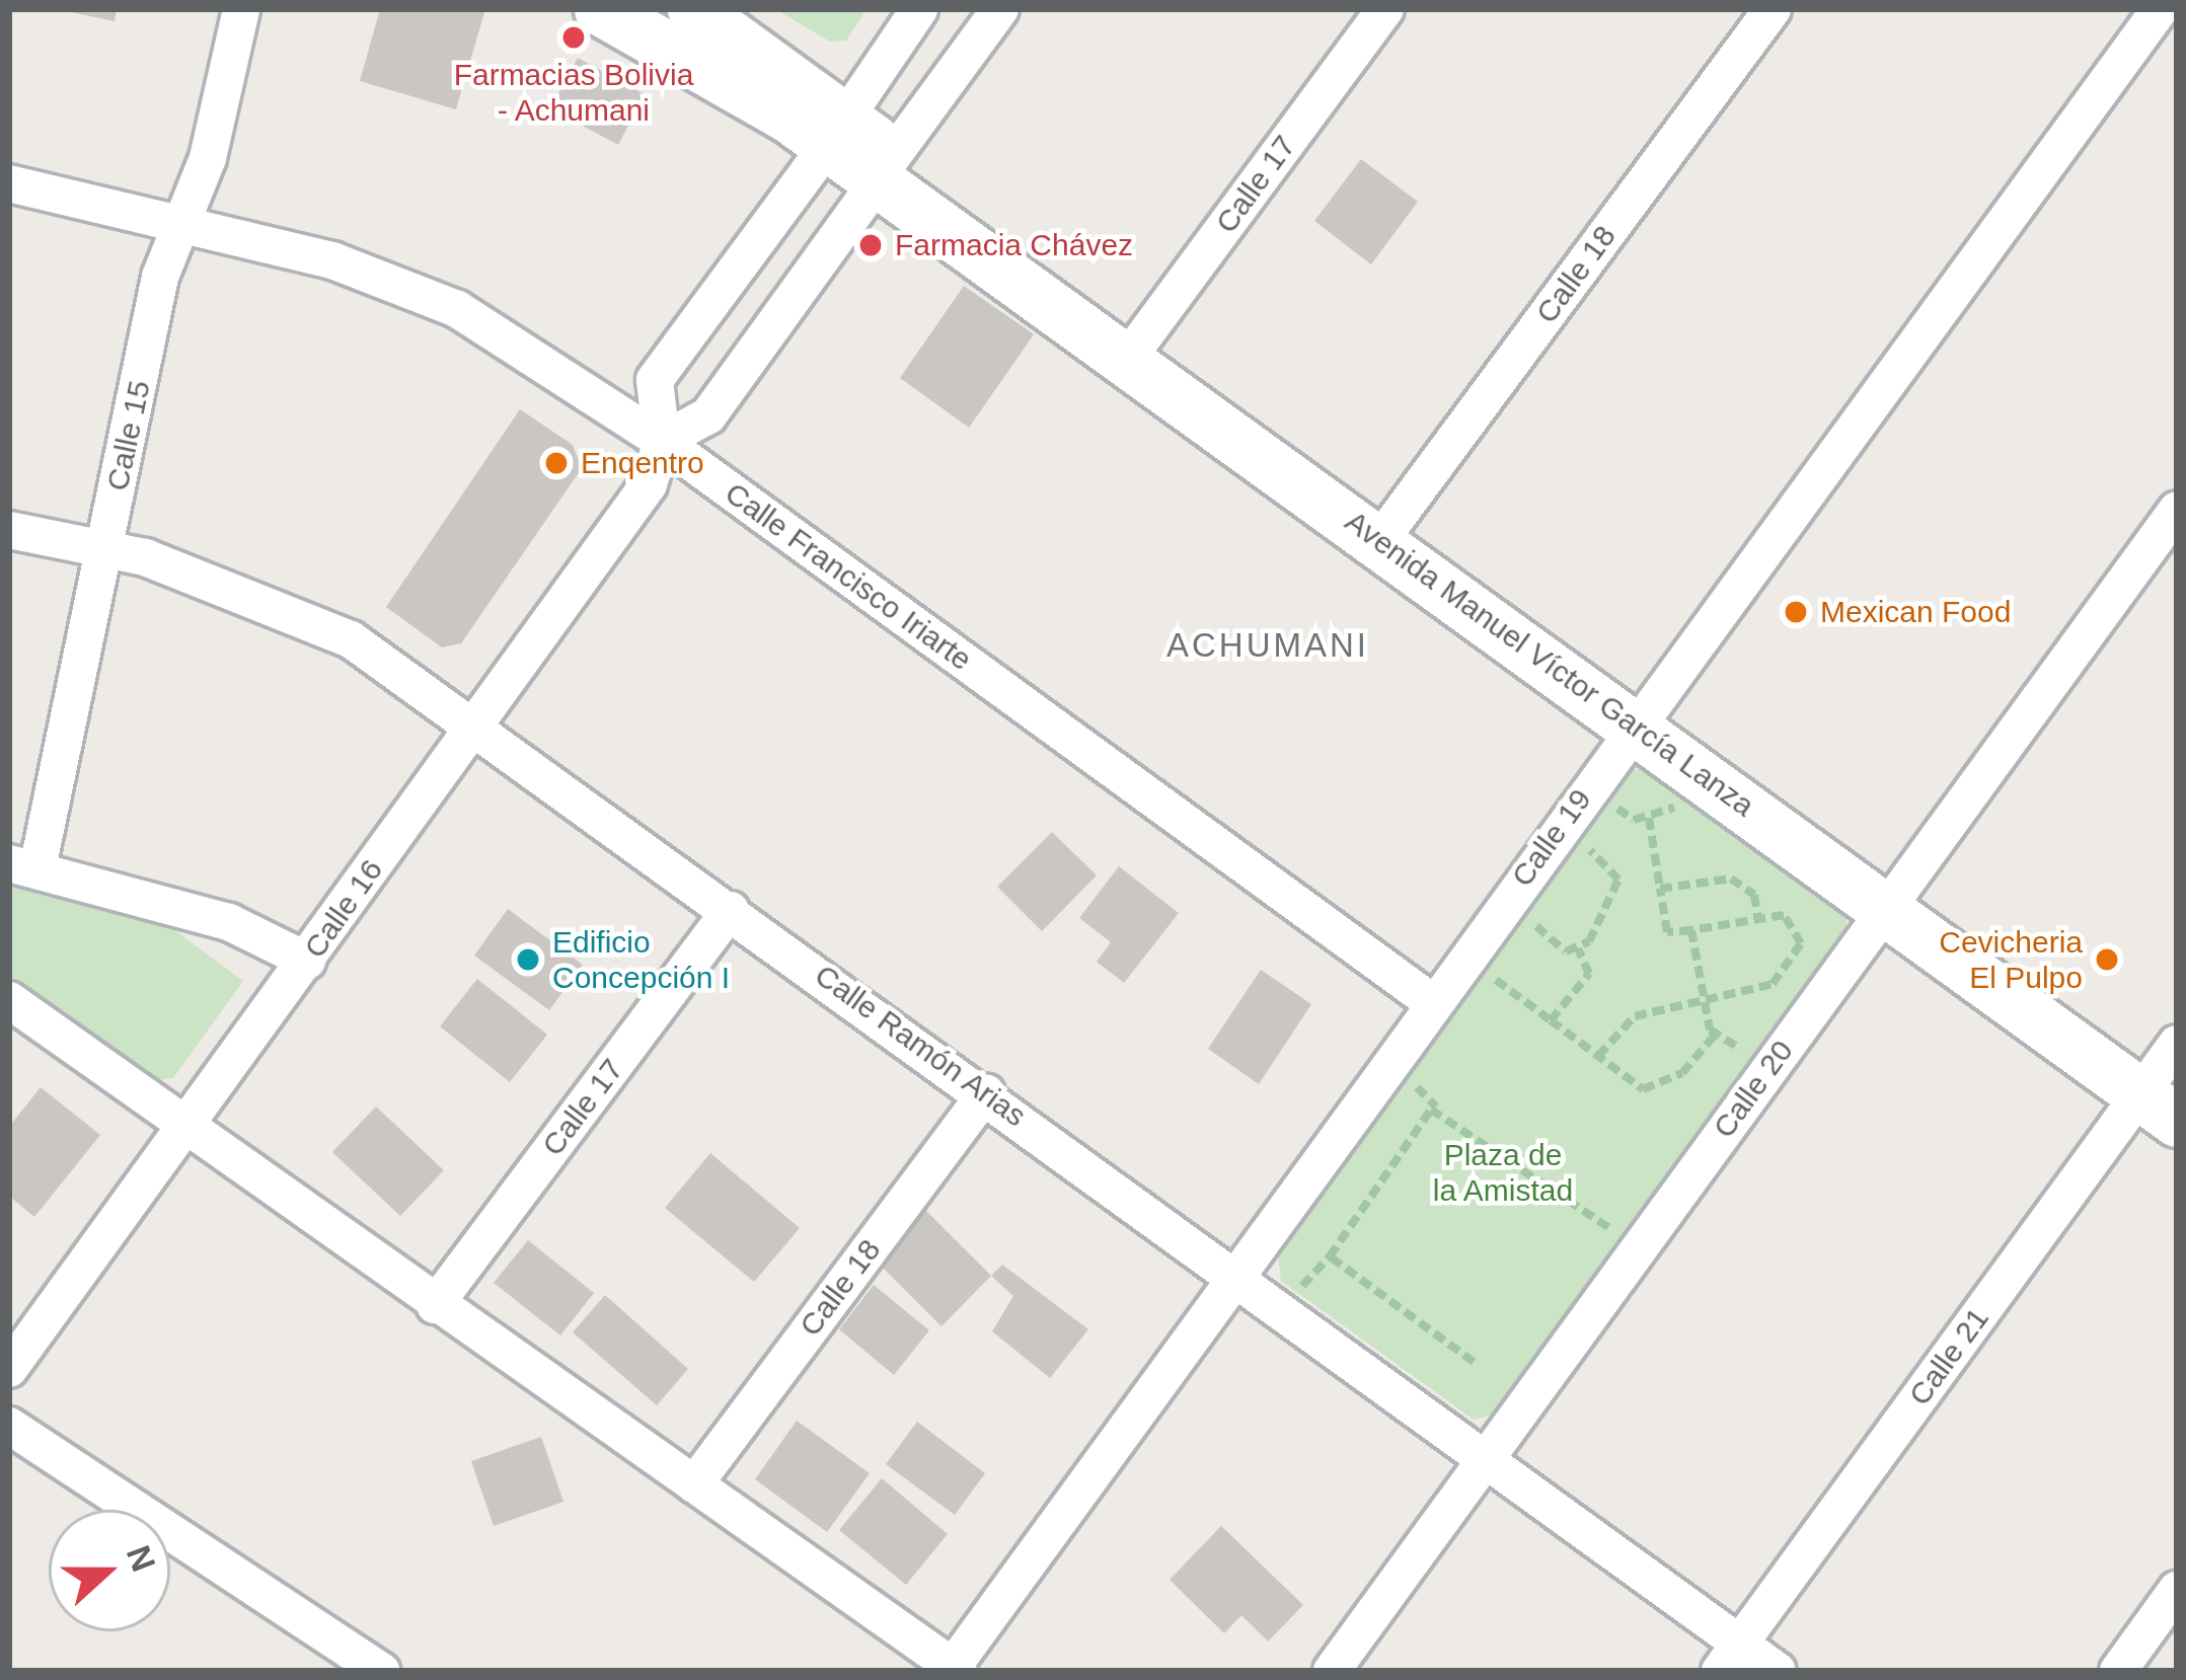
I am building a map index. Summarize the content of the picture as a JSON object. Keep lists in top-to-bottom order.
{
  "streets": {
    "main road": ["Avenida Manuel Víctor García Lanza"],
    "street": [
      "Calle 17",
      "Calle 18",
      "Calle 15",
      "Calle Francisco Iriarte",
      "Calle 19",
      "Calle 16",
      "Calle Ramón Arias",
      "Calle 20",
      "Calle 21"
    ]
  },
  "crossings": [
    ["Calle 17", "Avenida Manuel Víctor García Lanza"],
    ["Calle 17", "Calle Ramón Arias"],
    ["Calle 18", "Avenida Manuel Víctor García Lanza"],
    ["Calle 18", "Calle Ramón Arias"],
    ["Calle 15", "Calle Francisco Iriarte"],
    ["Calle 15", "Calle Ramón Arias"],
    ["Calle Francisco Iriarte", "Calle 19"],
    ["Calle Francisco Iriarte", "Calle 16"],
    ["Avenida Manuel Víctor García Lanza", "Calle 19"],
    ["Avenida Manuel Víctor García Lanza", "Calle 20"],
    ["Avenida Manuel Víctor García Lanza", "Calle 21"],
    ["Calle 19", "Calle Ramón Arias"],
    ["Calle 16", "Calle Ramón Arias"],
    ["Calle Ramón Arias", "Calle 20"],
    ["Calle Ramón Arias", "Calle 21"]
  ],
  "districts": ["ACHUMANI"],
  "parks": ["Plaza de la Amistad"],
  "places": [
    "Farmacias Bolivia - Achumani",
    "Farmacia Chávez",
    "Enqentro",
    "Mexican Food",
    "Edificio Concepción I",
    "Cevicheria El Pulpo"
  ],
  "north": "right"
}
